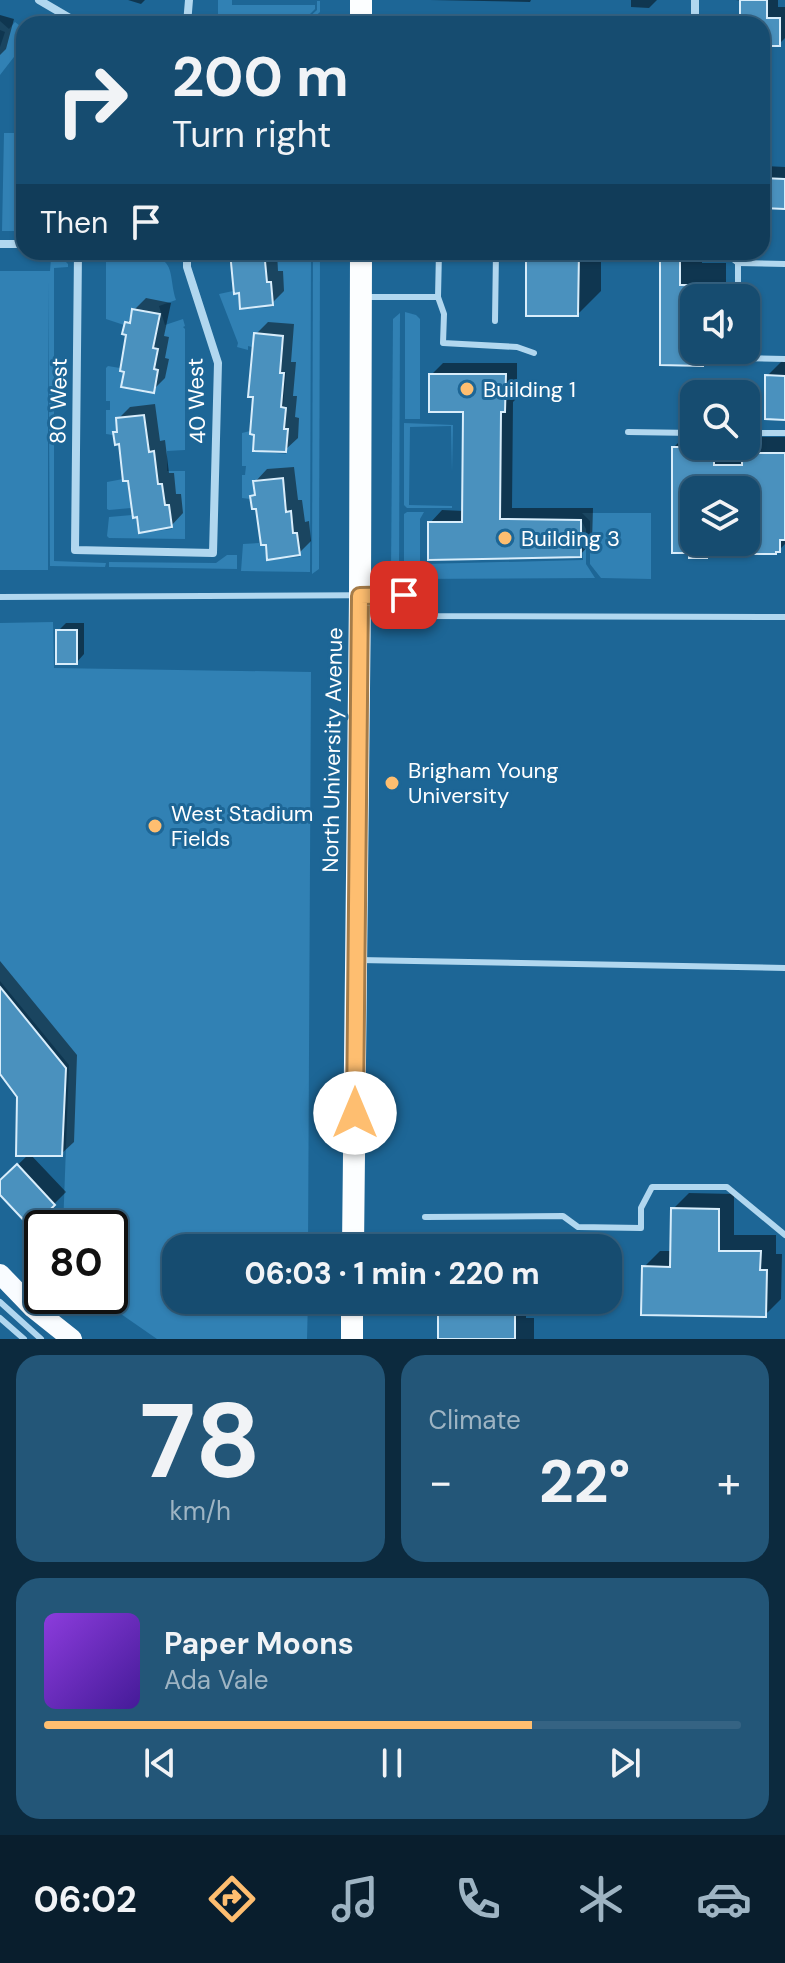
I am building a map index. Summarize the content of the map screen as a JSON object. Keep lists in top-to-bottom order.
{
  "streets": {
    "highway": ["North University Avenue"],
    "street": ["80 West", "40 West"]
  },
  "crossings": [
    ["80 West", "40 West"]
  ],
  "places": [
    "Building 1",
    "Building 3",
    "Brigham Young University",
    "West Stadium Fields"
  ],
  "page": {
    "turn": ["200 m", "Turn right"],
    "then": "Then",
    "limit": "80",
    "trip": "06:03 · 1 min · 220 m",
    "tile": [
      ["78", "km/h"],
      "Climate"
    ],
    "heat": ["−", "22°", "+"],
    "song": ["Paper Moons", "Ada Vale"],
    "tabs": "06:02"
  }
}
